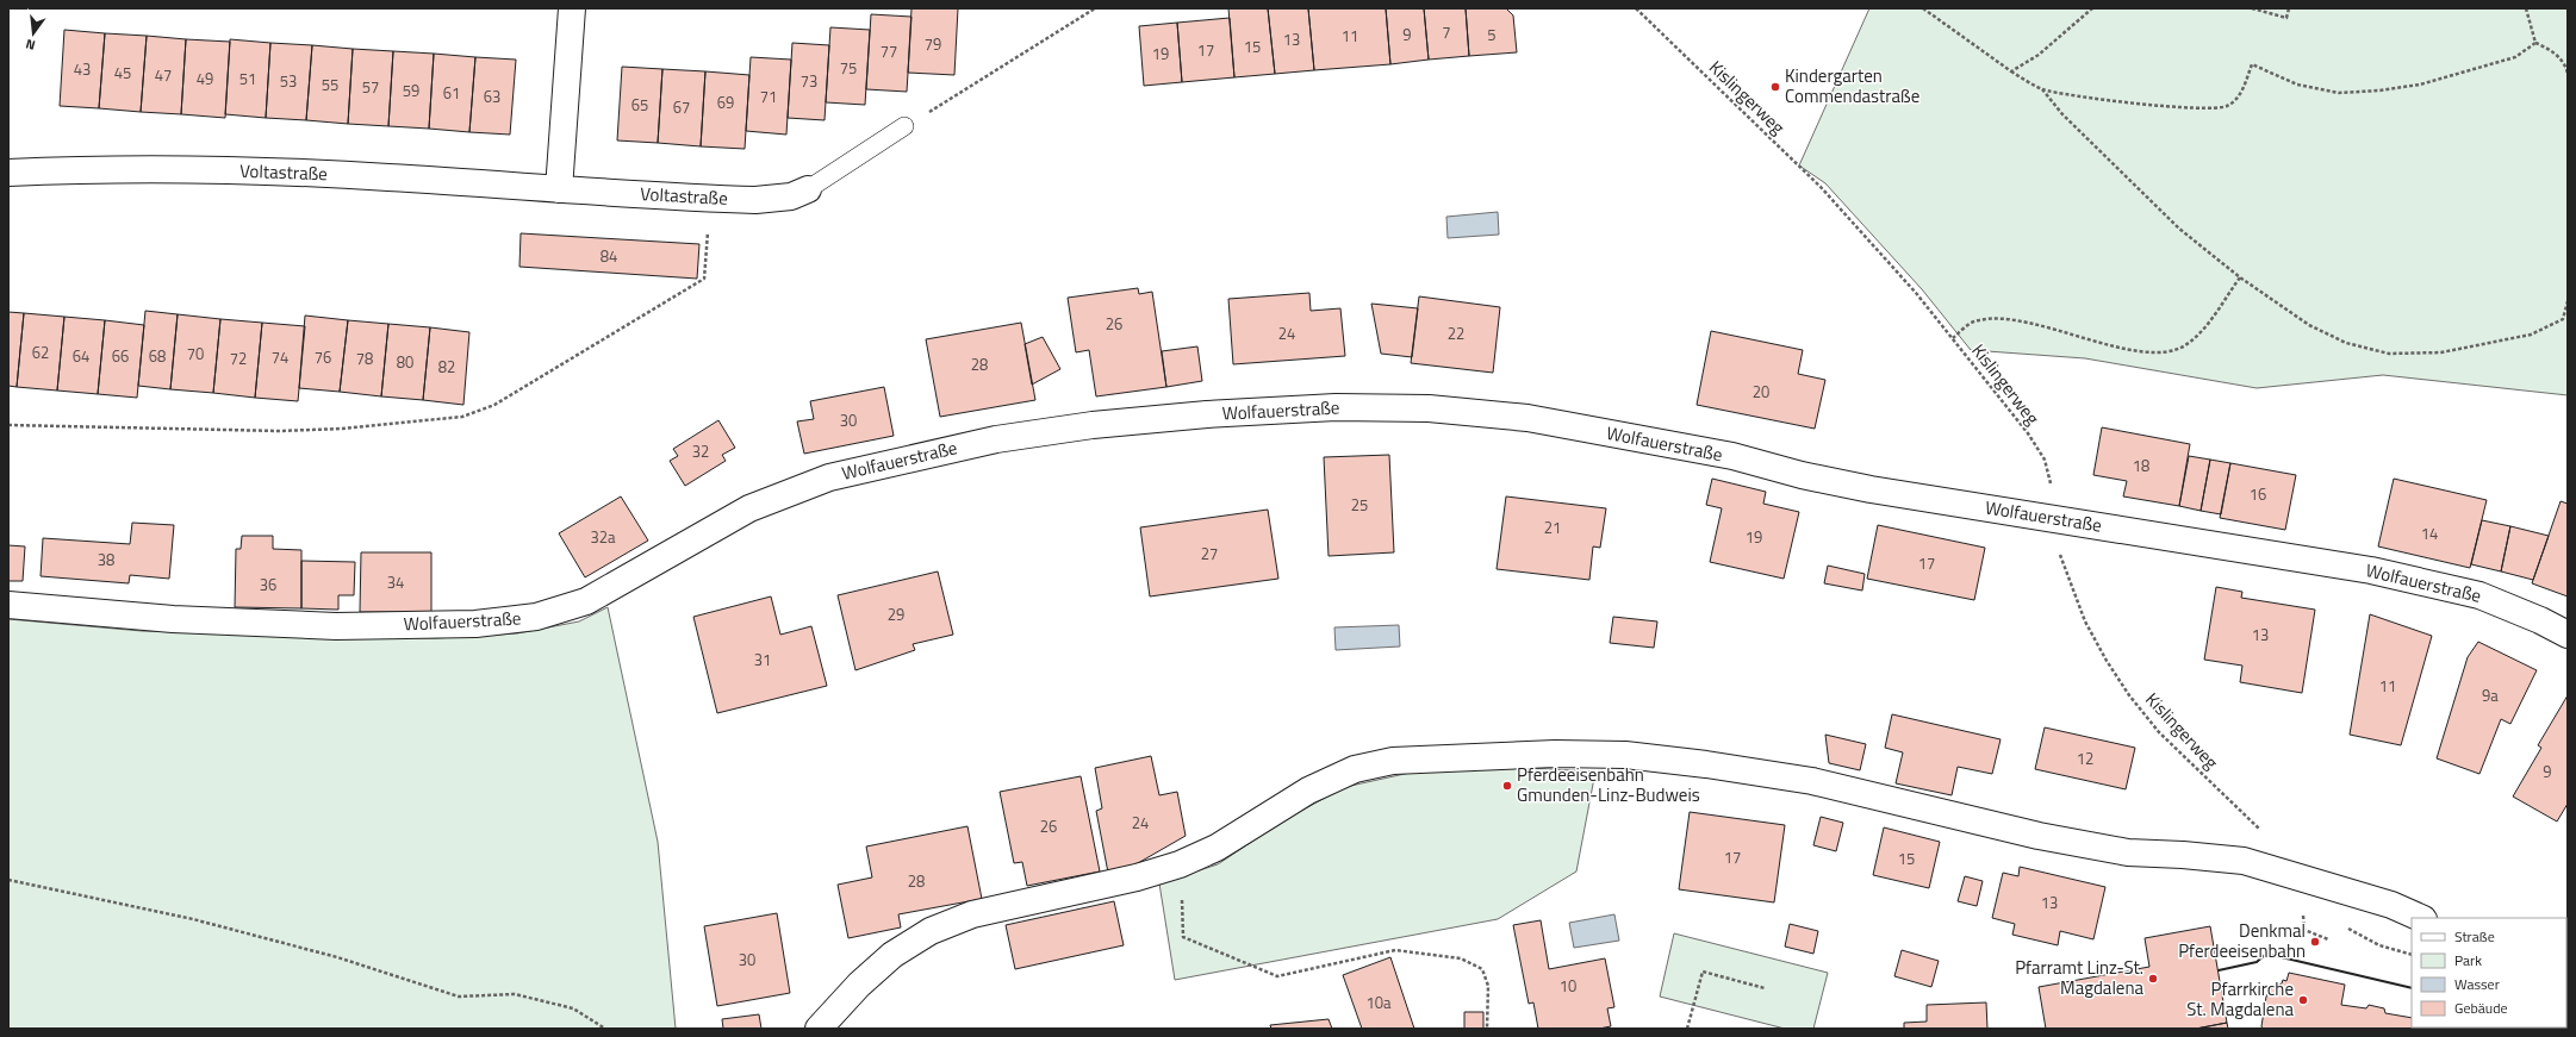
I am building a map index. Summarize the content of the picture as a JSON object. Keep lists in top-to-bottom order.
{
  "streets": {
    "street": ["Voltastraße", "Wolfauerstraße"],
    "path": ["Kislingerweg"]
  },
  "crossings": [
    ["Kislingerweg", "Wolfauerstraße"]
  ],
  "places": [
    "Kindergarten Commendastraße",
    "Pferdeeisenbahn Gmunden-Linz-Budweis",
    "Denkmal Pferdeeisenbahn",
    "Pfarramt Linz-St. Magdalena",
    "Pfarrkirche St. Magdalena"
  ],
  "house_numbers": [
    "7",
    "9",
    "5",
    "11",
    "13",
    "79",
    "15",
    "17",
    "77",
    "19",
    "75",
    "43",
    "45",
    "47",
    "49",
    "51",
    "53",
    "73",
    "55",
    "57",
    "59",
    "61",
    "63",
    "71",
    "69",
    "65",
    "67",
    "84",
    "26",
    "24",
    "22",
    "62",
    "70",
    "64",
    "66",
    "68",
    "74",
    "76",
    "72",
    "78",
    "80",
    "28",
    "82",
    "20",
    "30",
    "32",
    "18",
    "16",
    "25",
    "21",
    "14",
    "32a",
    "19",
    "27",
    "38",
    "17",
    "34",
    "36",
    "29",
    "13",
    "31",
    "11",
    "9a",
    "12",
    "9",
    "24",
    "26",
    "17",
    "15",
    "28",
    "13",
    "30",
    "10",
    "10a"
  ],
  "legend": [
    "Straße",
    "Park",
    "Wasser",
    "Gebäude"
  ],
  "north": "bottom"
}
